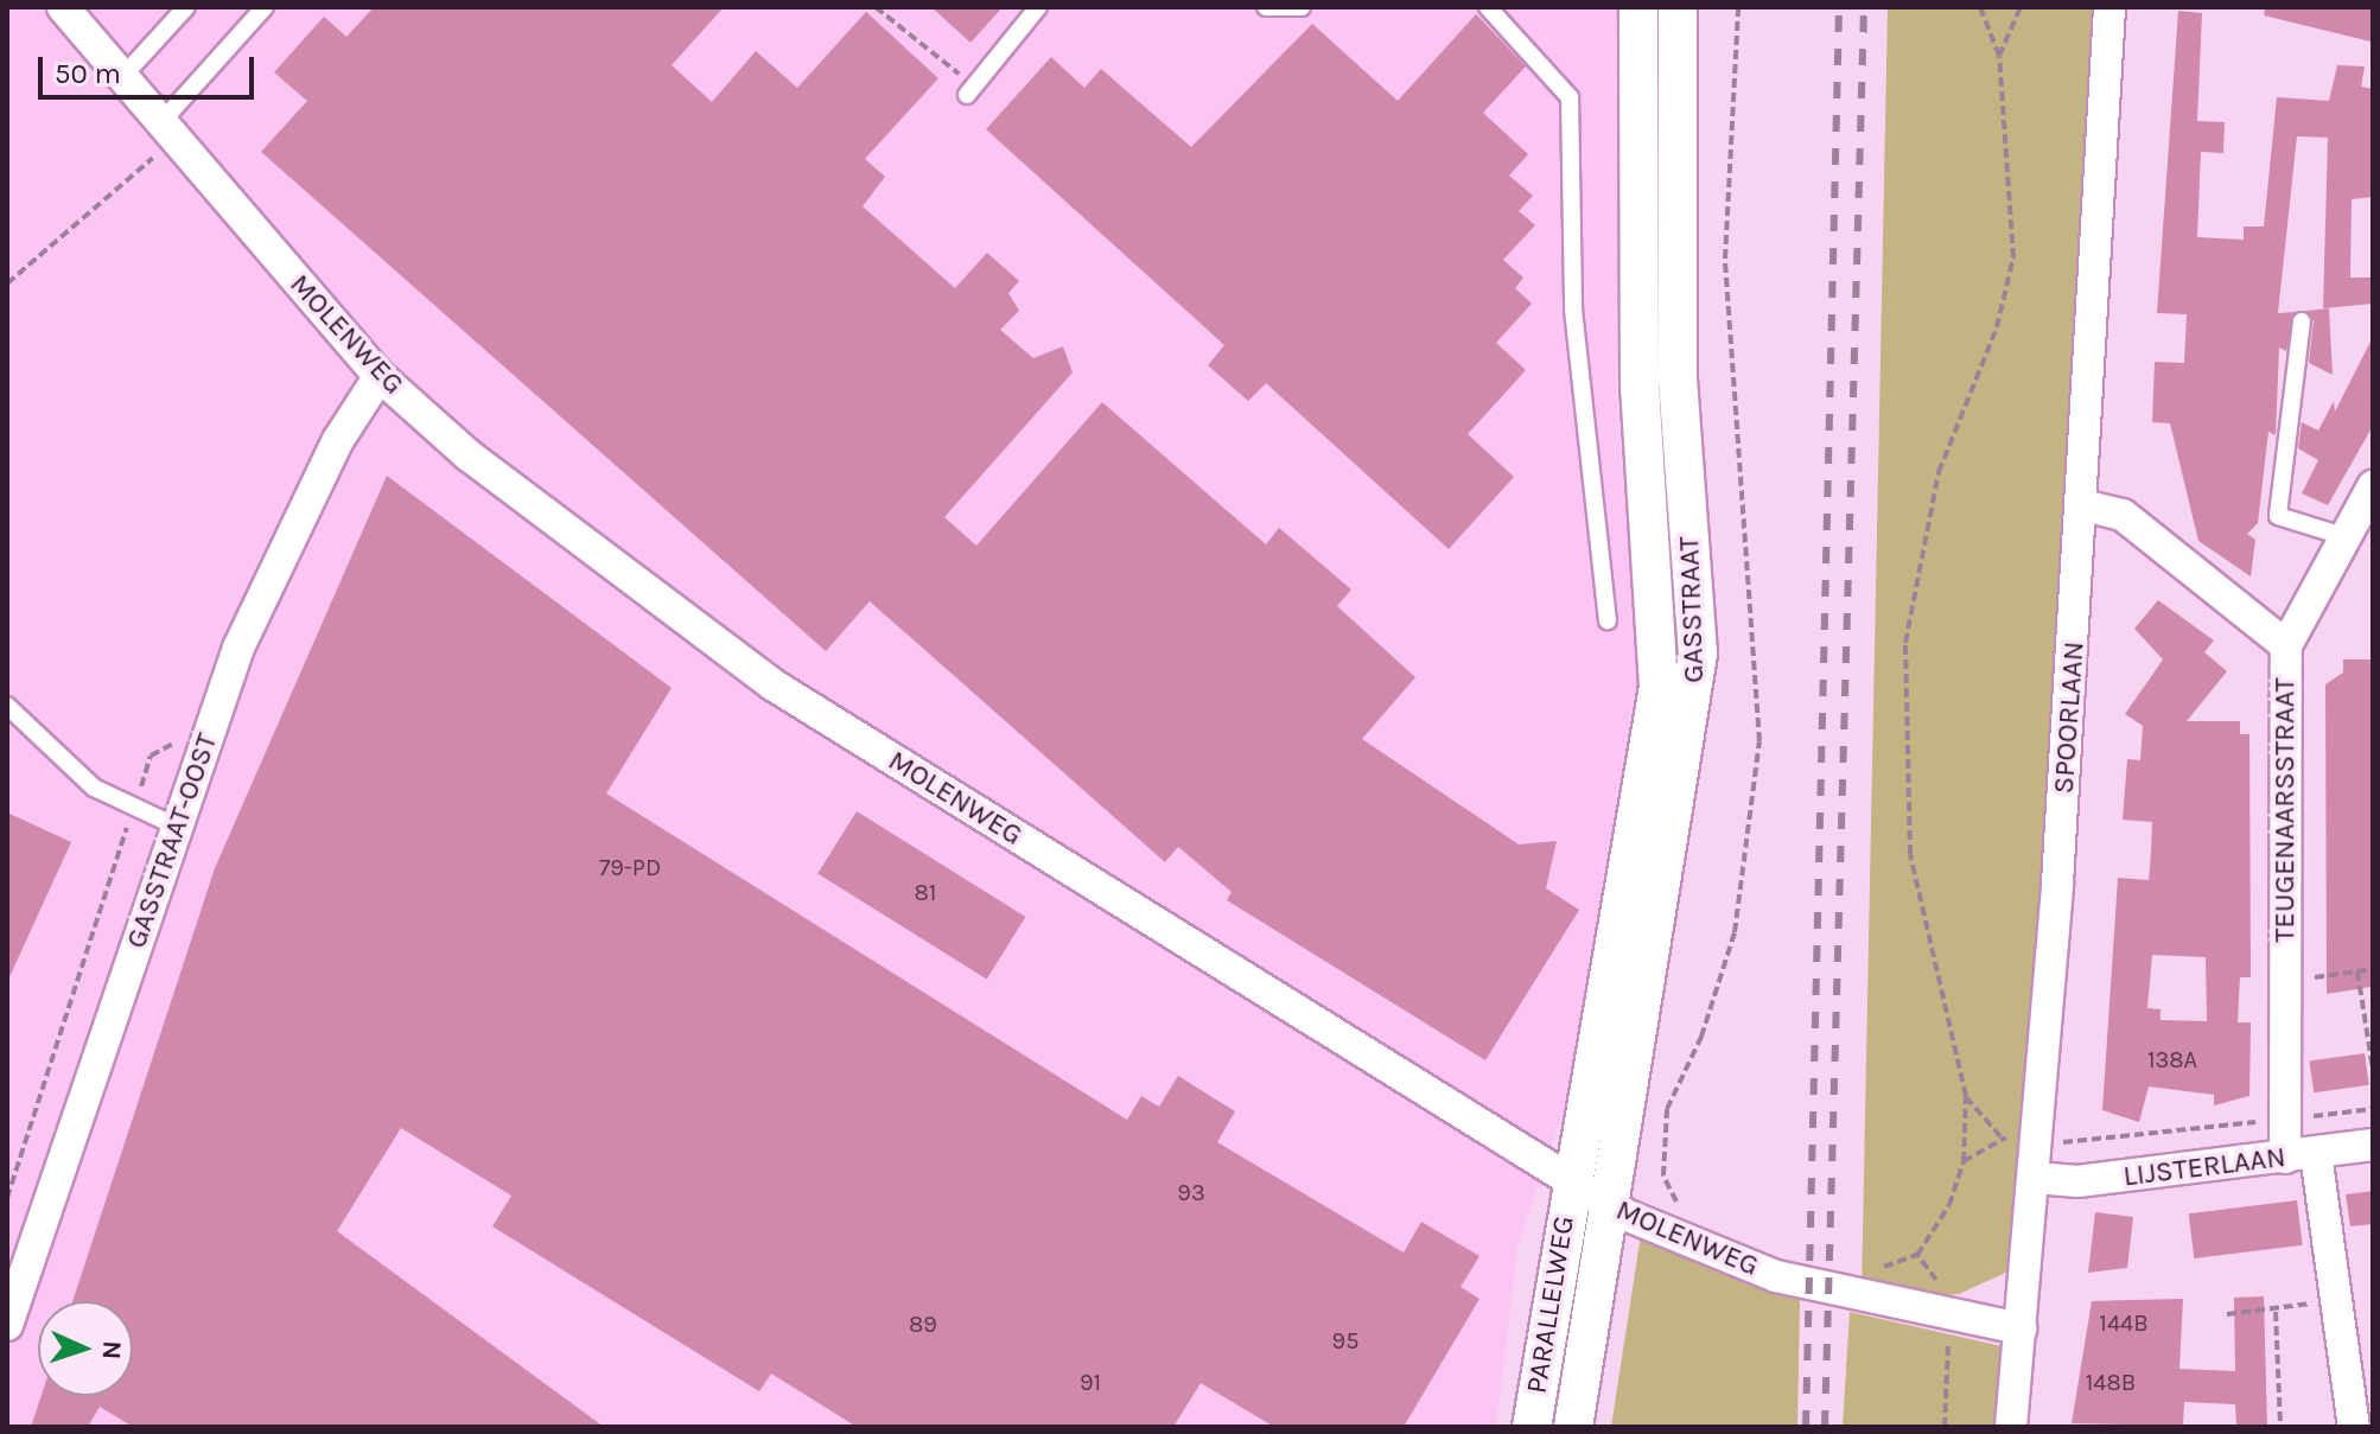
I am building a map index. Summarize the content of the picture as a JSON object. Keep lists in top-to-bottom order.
{
  "streets": {
    "street": [
      "MOLENWEG",
      "GASSTRAAT",
      "SPOORLAAN",
      "TEUGENAARSSTRAAT",
      "GASSTRAAT-OOST",
      "LIJSTERLAAN",
      "PARALLELWEG"
    ]
  },
  "crossings": [
    ["MOLENWEG", "GASSTRAAT"],
    ["MOLENWEG", "SPOORLAAN"],
    ["MOLENWEG", "GASSTRAAT-OOST"],
    ["MOLENWEG", "PARALLELWEG"],
    ["GASSTRAAT", "PARALLELWEG"],
    ["SPOORLAAN", "LIJSTERLAAN"],
    ["TEUGENAARSSTRAAT", "LIJSTERLAAN"]
  ],
  "house_numbers": [
    "79-PD",
    "81",
    "138A",
    "93",
    "144B",
    "89",
    "95",
    "91",
    "148B"
  ],
  "scale_bar": "50 m",
  "north": "right"
}
